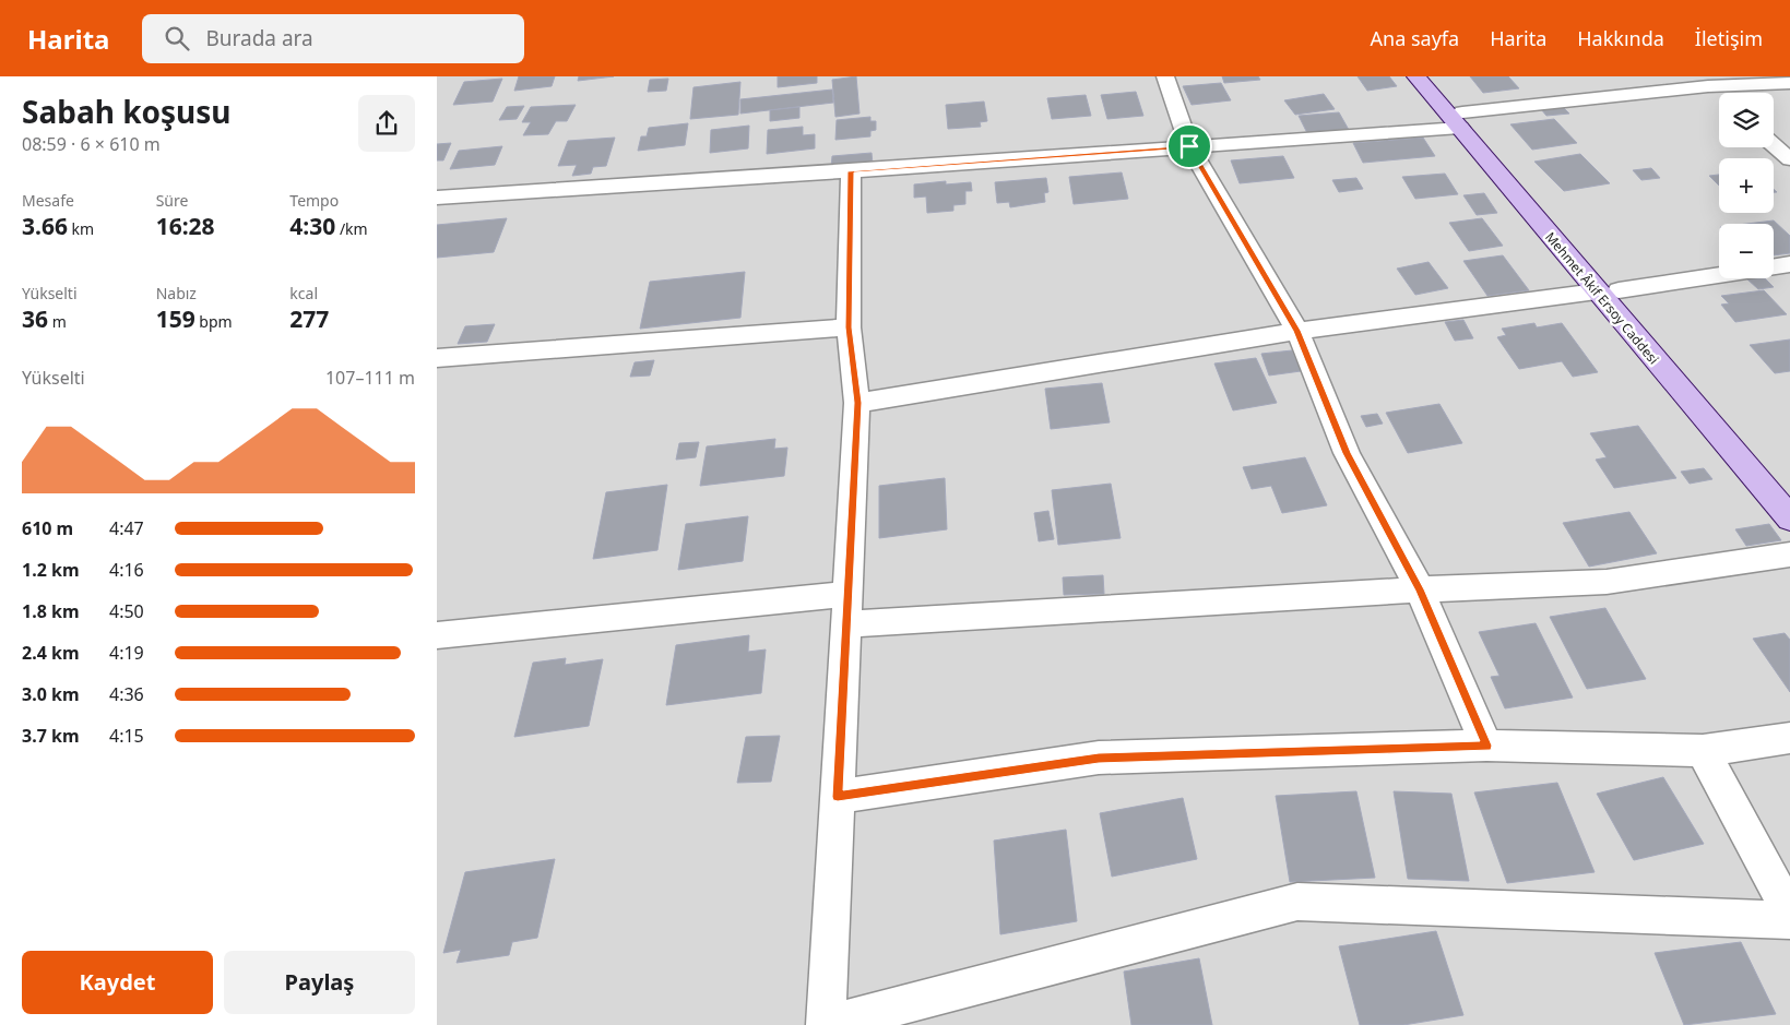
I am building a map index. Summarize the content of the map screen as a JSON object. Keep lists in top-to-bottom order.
{
  "streets": {
    "main road": ["Mehmet Âkif Ersoy Caddesi"]
  },
  "page": {
    "header": "Harita",
    "search": "Burada ara",
    "nav": [
      "Ana sayfa",
      "Harita",
      "Hakkında",
      "İletişim"
    ],
    "heading": ["Sabah koşusu", "08:59 · 6 × 610 m"],
    "map_buttons": ["+", "−"],
    "stats": [
      ["Mesafe", "3.66 km"],
      ["Süre", "16:28"],
      ["Tempo", "4:30 /km"],
      ["Yükselti", "36 m"],
      ["Nabız", "159 bpm"],
      ["kcal", "277"]
    ],
    "chart": ["Yükselti", "107–111 m"],
    "list": [
      {
        "name": "610 m",
        "note": "4:47"
      },
      {
        "name": "1.2 km",
        "note": "4:16"
      },
      {
        "name": "1.8 km",
        "note": "4:50"
      },
      {
        "name": "2.4 km",
        "note": "4:19"
      },
      {
        "name": "3.0 km",
        "note": "4:36"
      },
      {
        "name": "3.7 km",
        "note": "4:15"
      }
    ],
    "buttons": ["Kaydet", "Paylaş"]
  }
}
